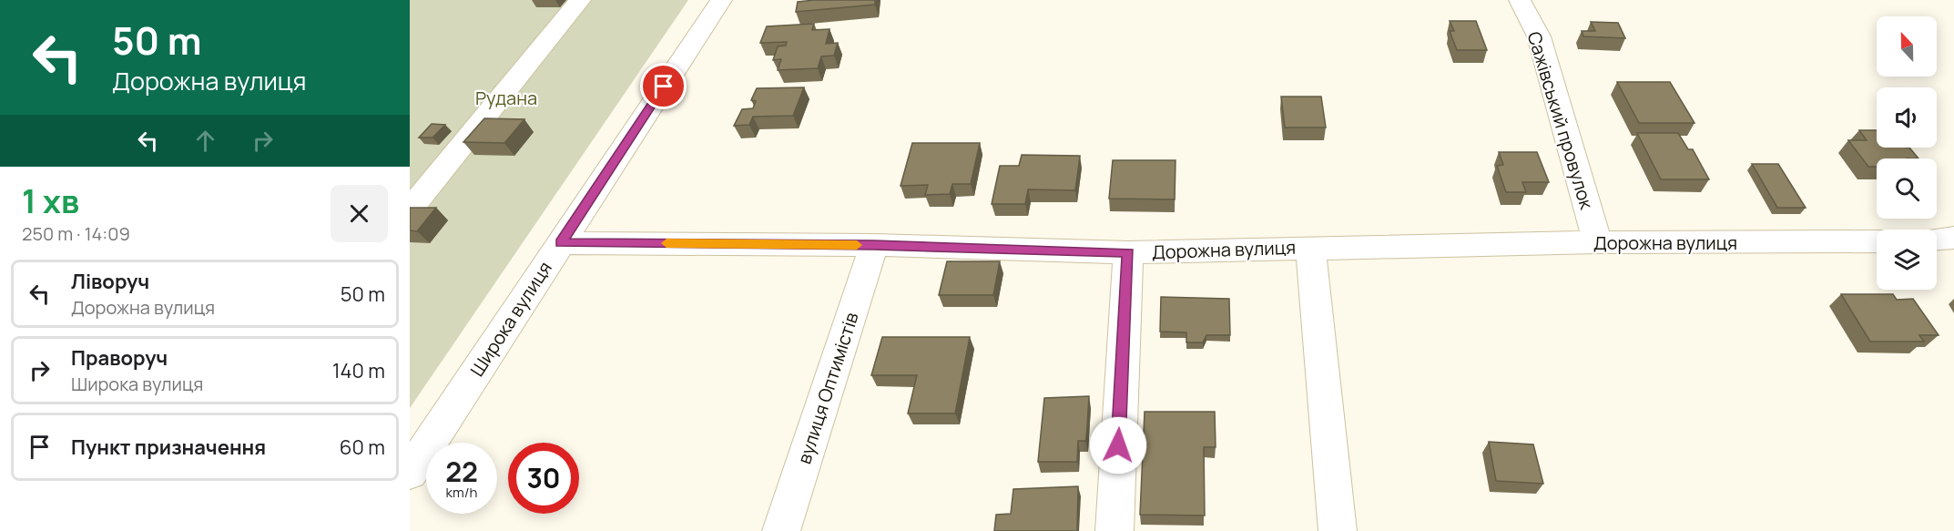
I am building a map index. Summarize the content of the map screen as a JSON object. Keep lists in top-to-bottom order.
{
  "streets": {
    "street": [
      "Сажівський провулок",
      "Дорожна вулиця",
      "Широка вулиця",
      "вулиця Оптимістів"
    ]
  },
  "crossings": [
    ["Сажівський провулок", "Дорожна вулиця"],
    ["Дорожна вулиця", "Широка вулиця"],
    ["Дорожна вулиця", "вулиця Оптимістів"]
  ],
  "parks": ["Рудана"],
  "north": "top",
  "page": {
    "turn": ["50 m", "Дорожна вулиця"],
    "heading": ["1 хв", "250 m · 14:09"],
    "list": [
      {
        "name": "Ліворуч",
        "note": "Дорожна вулиця",
        "value": "50 m"
      },
      {
        "name": "Праворуч",
        "note": "Широка вулиця",
        "value": "140 m"
      },
      {
        "name": "Пункт призначення",
        "value": "60 m"
      }
    ],
    "speed": "22 km/h",
    "limit": "30"
  }
}
